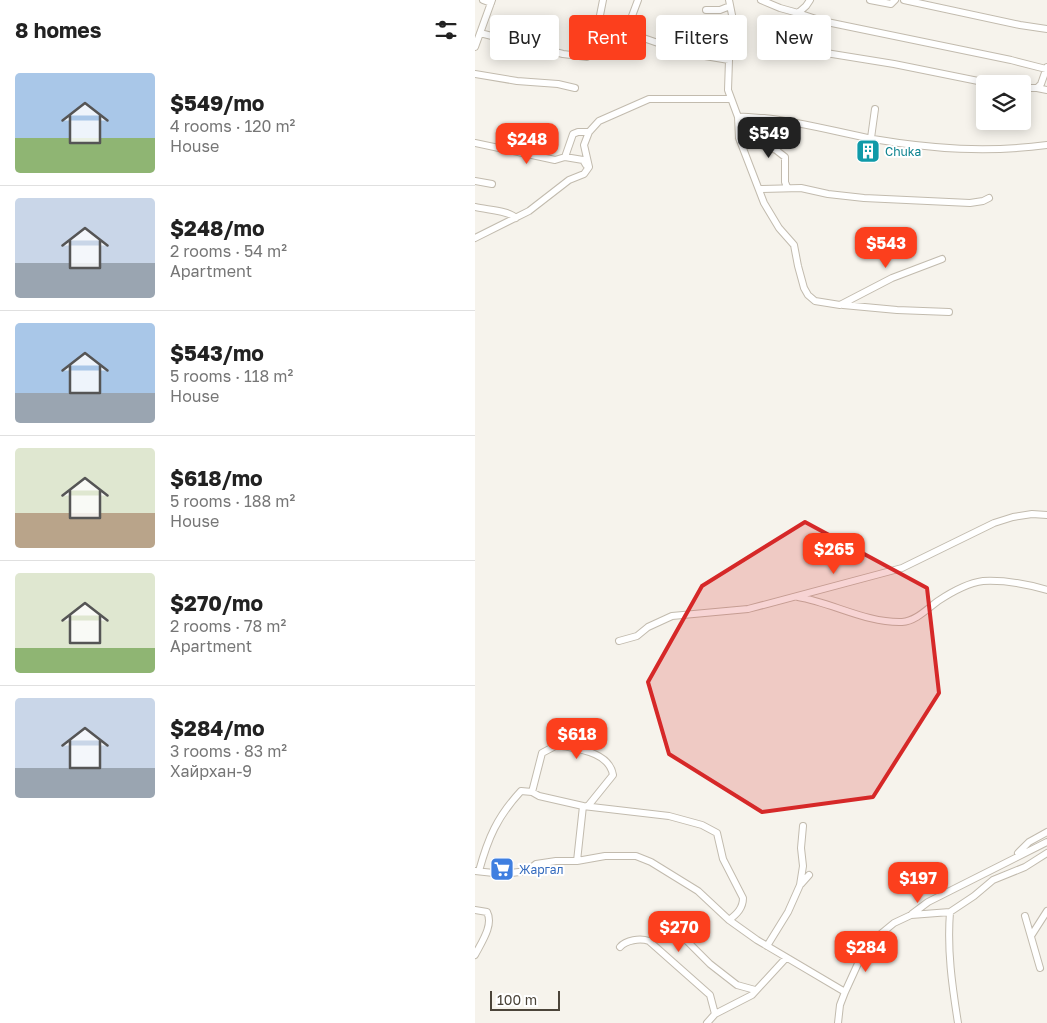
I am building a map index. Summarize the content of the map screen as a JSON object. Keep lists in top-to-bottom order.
{
  "places": {
    "building": ["Chuka"],
    "supermarket": ["Жаргал"]
  },
  "scale_bar": "100 m",
  "page": {
    "heading": "8 homes",
    "chip": [
      "Buy",
      "Rent",
      "Filters",
      "New"
    ],
    "list": [
      {
        "name": "$549/mo",
        "note": "4 rooms · 120 m² · House"
      },
      {
        "name": "$248/mo",
        "note": "2 rooms · 54 m² · Apartment"
      },
      {
        "name": "$543/mo",
        "note": "5 rooms · 118 m² · House"
      },
      {
        "name": "$618/mo",
        "note": "5 rooms · 188 m² · House"
      },
      {
        "name": "$270/mo",
        "note": "2 rooms · 78 m² · Apartment"
      },
      {
        "name": "$284/mo",
        "note": "3 rooms · 83 m² · Хайрхан-9"
      }
    ],
    "price": [
      "$549",
      "$248",
      "$543",
      "$265",
      "$618",
      "$197",
      "$270",
      "$284"
    ],
    "scale": "100 m"
  }
}
